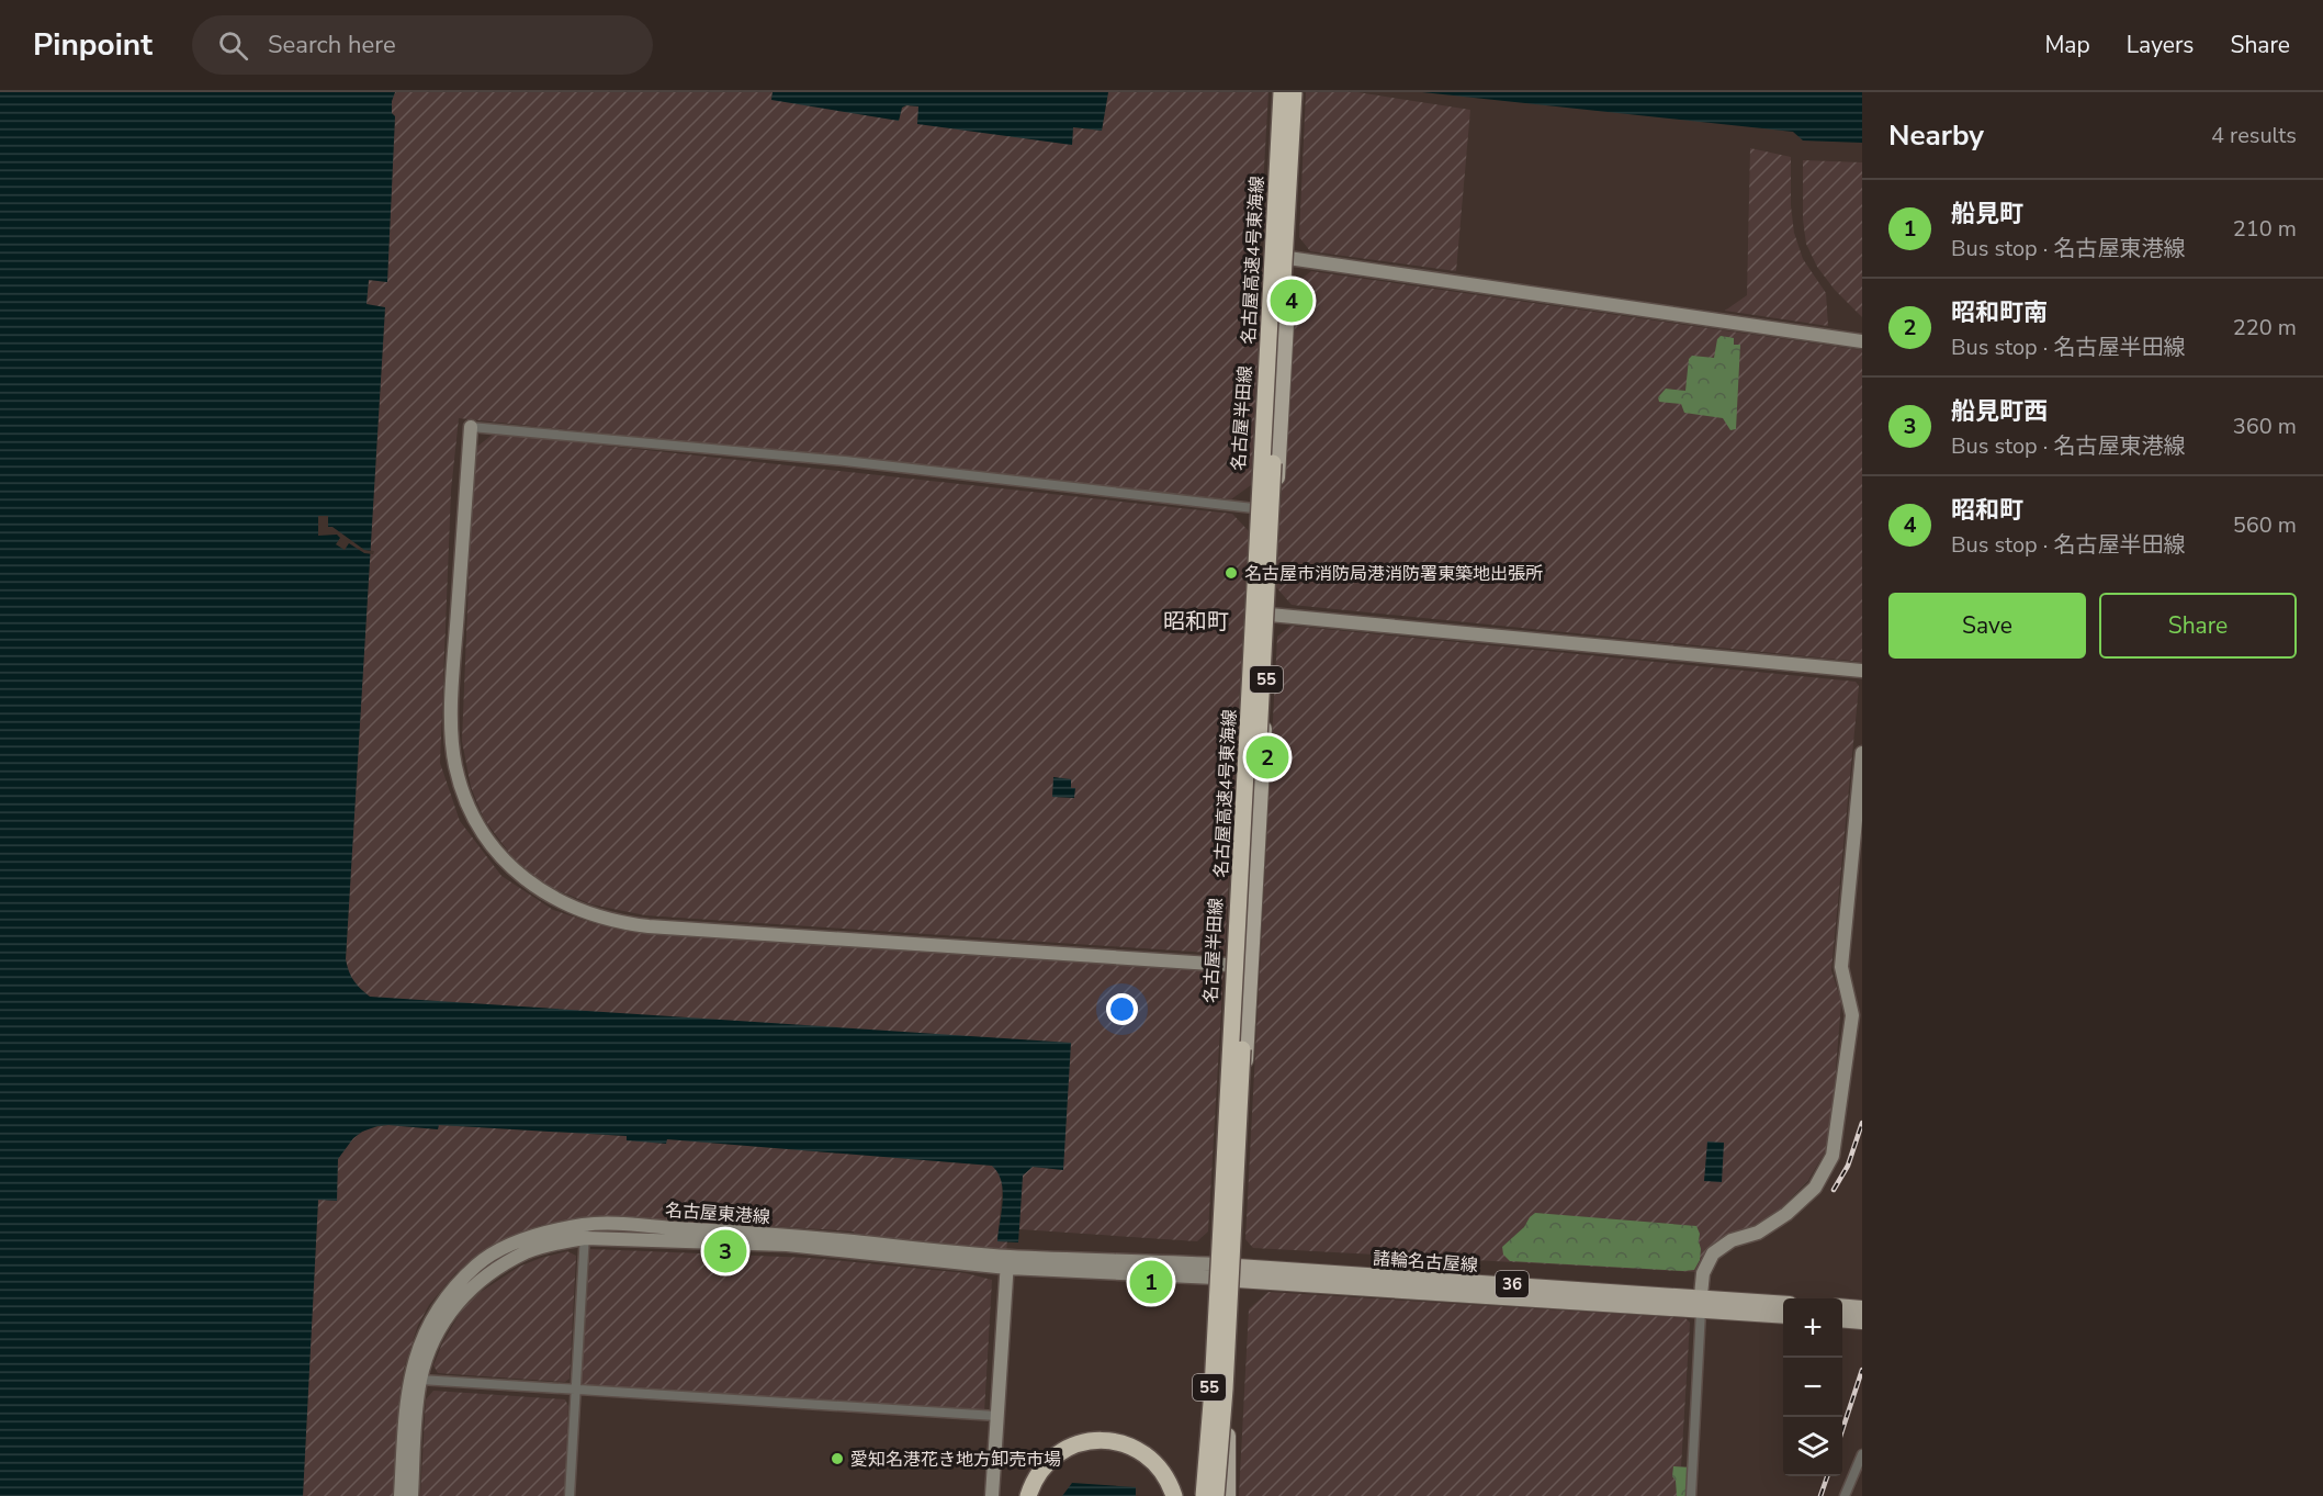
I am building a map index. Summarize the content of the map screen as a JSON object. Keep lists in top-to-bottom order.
{
  "streets": {
    "highway": ["名古屋高速4号東海線"],
    "main road": [
      "名古屋半田線",
      "55",
      "諸輪名古屋線",
      "36"
    ],
    "street": ["名古屋東港線"]
  },
  "crossings": [
    ["名古屋高速4号東海線", "名古屋半田線"],
    ["名古屋高速4号東海線", "名古屋東港線"],
    ["名古屋高速4号東海線", "諸輪名古屋線"],
    ["名古屋半田線", "名古屋東港線"],
    ["名古屋半田線", "諸輪名古屋線"],
    ["名古屋東港線", "諸輪名古屋線"]
  ],
  "districts": ["昭和町"],
  "places": ["名古屋市消防局港消防署東築地出張所", "愛知名港花き地方卸売市場"],
  "page": {
    "header": "Pinpoint",
    "search": "Search here",
    "nav": ["Map", "Layers", "Share"],
    "heading": ["Nearby", "4 results"],
    "list": [
      {
        "mark": "1",
        "name": "船見町",
        "note": "Bus stop · 名古屋東港線",
        "value": "210 m"
      },
      {
        "mark": "2",
        "name": "昭和町南",
        "note": "Bus stop · 名古屋半田線",
        "value": "220 m"
      },
      {
        "mark": "3",
        "name": "船見町西",
        "note": "Bus stop · 名古屋東港線",
        "value": "360 m"
      },
      {
        "mark": "4",
        "name": "昭和町",
        "note": "Bus stop · 名古屋半田線",
        "value": "560 m"
      }
    ],
    "pins": [
      "4",
      "2",
      "3",
      "1"
    ],
    "buttons": ["Save", "Share"],
    "map_buttons": ["+", "−"]
  }
}
